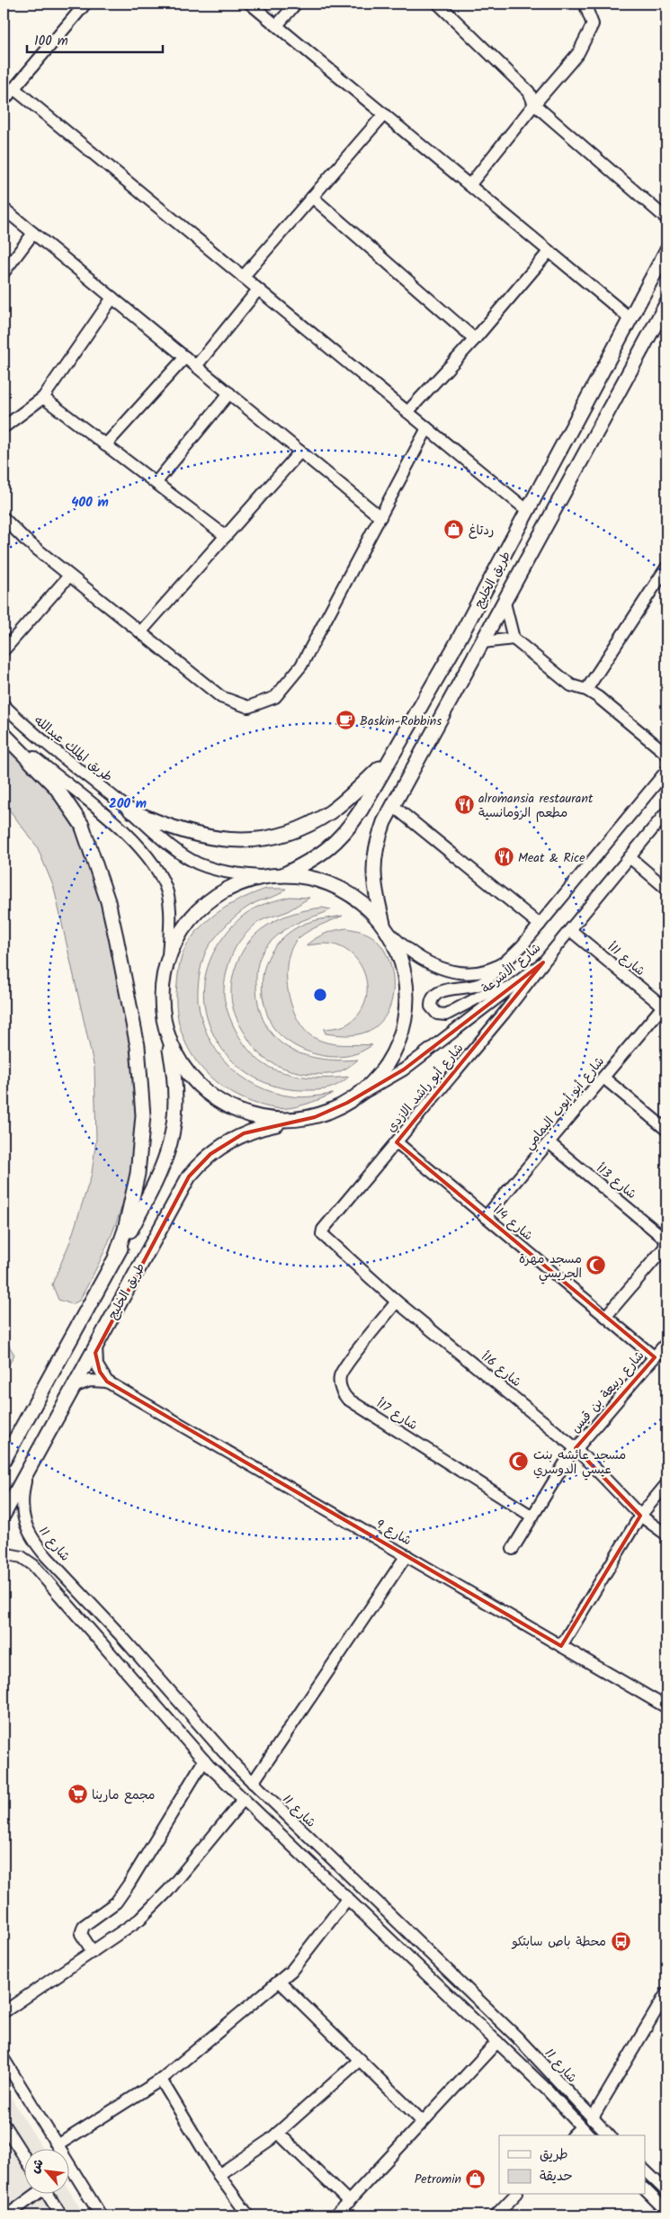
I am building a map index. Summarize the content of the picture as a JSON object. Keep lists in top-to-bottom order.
{
  "streets": {
    "main road": ["طريق الخليج"],
    "street": [
      "طريق الملك عبدالله",
      "شارع 11أ",
      "شارع الأشرعة",
      "شارع أبو راشد الازدي",
      "شارع أبو أيوب اليمامي",
      "شارع 13أ",
      "شارع 14أ",
      "شارع 16أ",
      "شارع ربيعة بن قيس",
      "شارع 17أ",
      "شارع 9",
      "شارع 11"
    ]
  },
  "crossings": [
    ["طريق الخليج", "طريق الملك عبدالله"],
    ["طريق الخليج", "شارع الأشرعة"],
    ["طريق الخليج", "شارع 11"],
    ["شارع 11أ", "شارع الأشرعة"],
    ["شارع 11أ", "شارع أبو أيوب اليمامي"],
    ["شارع الأشرعة", "شارع أبو راشد الازدي"],
    ["شارع أبو راشد الازدي", "شارع 14أ"],
    ["شارع أبو راشد الازدي", "شارع 16أ"],
    ["شارع أبو أيوب اليمامي", "شارع 13أ"],
    ["شارع أبو أيوب اليمامي", "شارع 14أ"],
    ["شارع 14أ", "شارع ربيعة بن قيس"],
    ["شارع 16أ", "شارع ربيعة بن قيس"],
    ["شارع 16أ", "شارع 17أ"],
    ["شارع ربيعة بن قيس", "شارع 17أ"]
  ],
  "places": {
    "shop": ["ردتاغ", "Petromin"],
    "cafe": ["Baskin-Robbins"],
    "restaurant": ["alromansia restaurant مطعم الرومانسية", "Meat & Rice"],
    "mosque": ["مسجد مهرة الجريسي", "مسجد عائشه بنت عيسي الدوسري"],
    "supermarket": ["مجمع مارينا"],
    "bus stop": ["محطة باص سابتكو"]
  },
  "legend": ["طريق", "حديقة"],
  "scale_bar": "100 m",
  "north": "top left",
  "rings": ["400 m", "200 m"]
}
